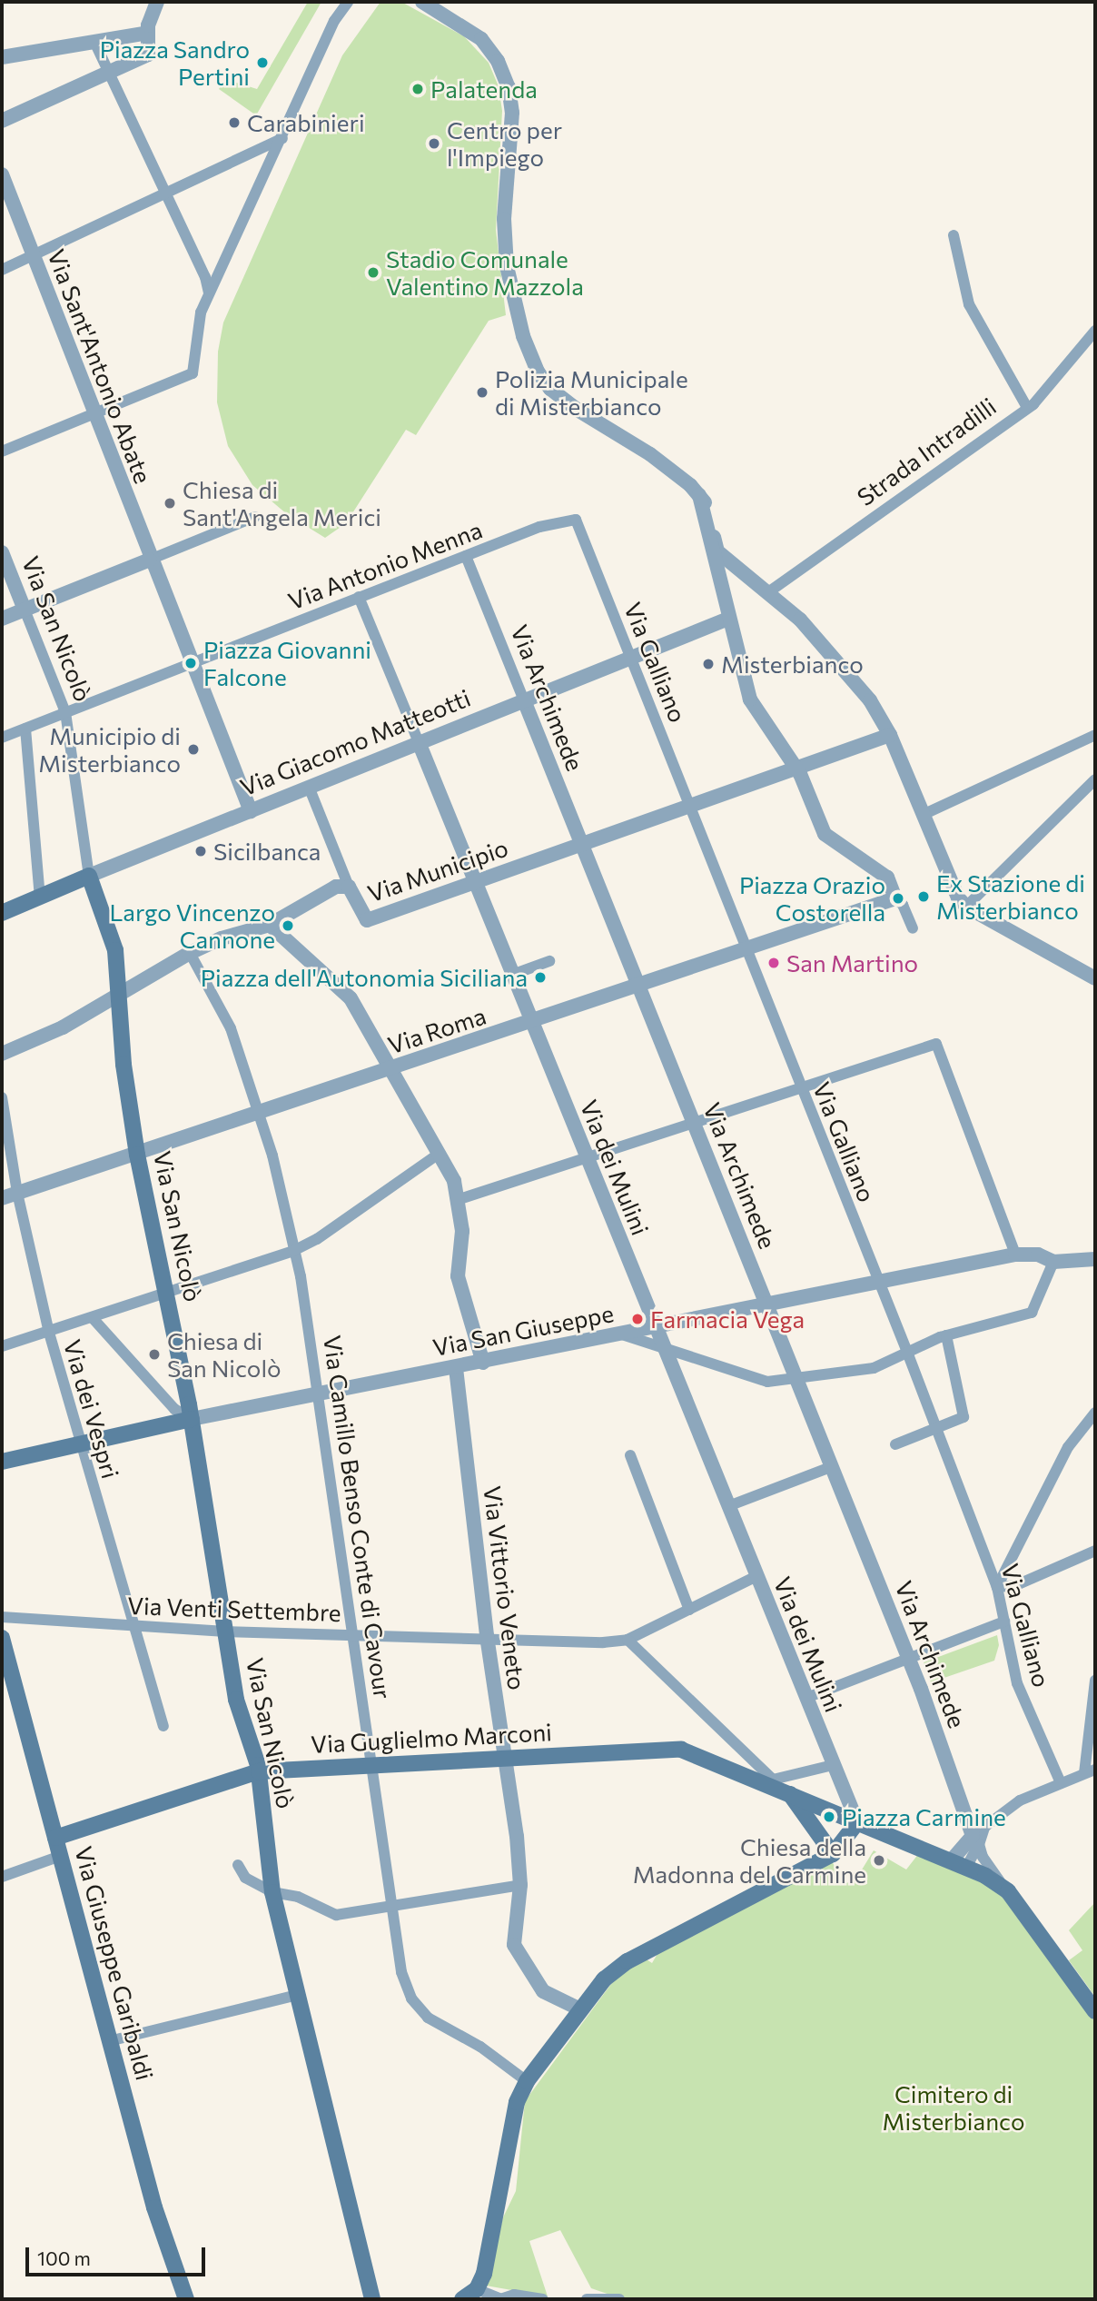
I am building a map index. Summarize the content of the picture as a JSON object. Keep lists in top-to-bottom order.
{
  "streets": {
    "main road": [
      "Via San Nicolò",
      "Via Giacomo Matteotti",
      "Via San Giuseppe",
      "Via Guglielmo Marconi",
      "Via Giuseppe Garibaldi"
    ],
    "street": [
      "Via Sant'Antonio Abate",
      "Strada Intradilli",
      "Via Antonio Menna",
      "Via Galliano",
      "Via Archimede",
      "Via Municipio",
      "Via Roma",
      "Via dei Mulini",
      "Via dei Vespri",
      "Via Camillo Benso Conte di Cavour",
      "Via Vittorio Veneto",
      "Via Venti Settembre"
    ]
  },
  "crossings": [
    ["Via Sant'Antonio Abate", "Via Antonio Menna"],
    ["Via Sant'Antonio Abate", "Via Giacomo Matteotti"],
    ["Via Antonio Menna", "Via San Nicolò"],
    ["Via Antonio Menna", "Via Galliano"],
    ["Via Antonio Menna", "Via Archimede"],
    ["Via Antonio Menna", "Via dei Mulini"],
    ["Via San Nicolò", "Via Giacomo Matteotti"],
    ["Via San Nicolò", "Via Municipio"],
    ["Via San Nicolò", "Via Roma"],
    ["Via San Nicolò", "Via San Giuseppe"],
    ["Via San Nicolò", "Via Venti Settembre"],
    ["Via San Nicolò", "Via Guglielmo Marconi"],
    ["Via Galliano", "Via Giacomo Matteotti"],
    ["Via Galliano", "Via Municipio"],
    ["Via Galliano", "Via Roma"],
    ["Via Galliano", "Via San Giuseppe"],
    ["Via Archimede", "Via Giacomo Matteotti"],
    ["Via Archimede", "Via Municipio"],
    ["Via Archimede", "Via Roma"],
    ["Via Archimede", "Via San Giuseppe"],
    ["Via Giacomo Matteotti", "Via dei Mulini"],
    ["Via Municipio", "Via dei Mulini"],
    ["Via Municipio", "Via Camillo Benso Conte di Cavour"],
    ["Via Roma", "Via dei Mulini"],
    ["Via Roma", "Via dei Vespri"],
    ["Via Roma", "Via Camillo Benso Conte di Cavour"],
    ["Via dei Mulini", "Via San Giuseppe"],
    ["Via dei Mulini", "Via Venti Settembre"],
    ["Via dei Mulini", "Via Guglielmo Marconi"],
    ["Via San Giuseppe", "Via dei Vespri"],
    ["Via San Giuseppe", "Via Camillo Benso Conte di Cavour"],
    ["Via San Giuseppe", "Via Vittorio Veneto"],
    ["Via dei Vespri", "Via Venti Settembre"],
    ["Via Camillo Benso Conte di Cavour", "Via Venti Settembre"],
    ["Via Camillo Benso Conte di Cavour", "Via Guglielmo Marconi"],
    ["Via Vittorio Veneto", "Via Venti Settembre"],
    ["Via Vittorio Veneto", "Via Guglielmo Marconi"],
    ["Via Guglielmo Marconi", "Via Giuseppe Garibaldi"]
  ],
  "parks": ["Cimitero di Misterbianco"],
  "places": [
    "Piazza Sandro Pertini",
    "Palatenda",
    "Carabinieri",
    "Centro per l'Impiego",
    "Stadio Comunale Valentino Mazzola",
    "Polizia Municipale di Misterbianco",
    "Chiesa di Sant'Angela Merici",
    "Piazza Giovanni Falcone",
    "Misterbianco",
    "Municipio di Misterbianco",
    "Sicilbanca",
    "Ex Stazione di Misterbianco",
    "Piazza Orazio Costorella",
    "Largo Vincenzo Cannone",
    "San Martino",
    "Piazza dell'Autonomia Siciliana",
    "Farmacia Vega",
    "Chiesa di San Nicolò",
    "Piazza Carmine",
    "Chiesa della Madonna del Carmine"
  ],
  "scale_bar": "100 m"
}
